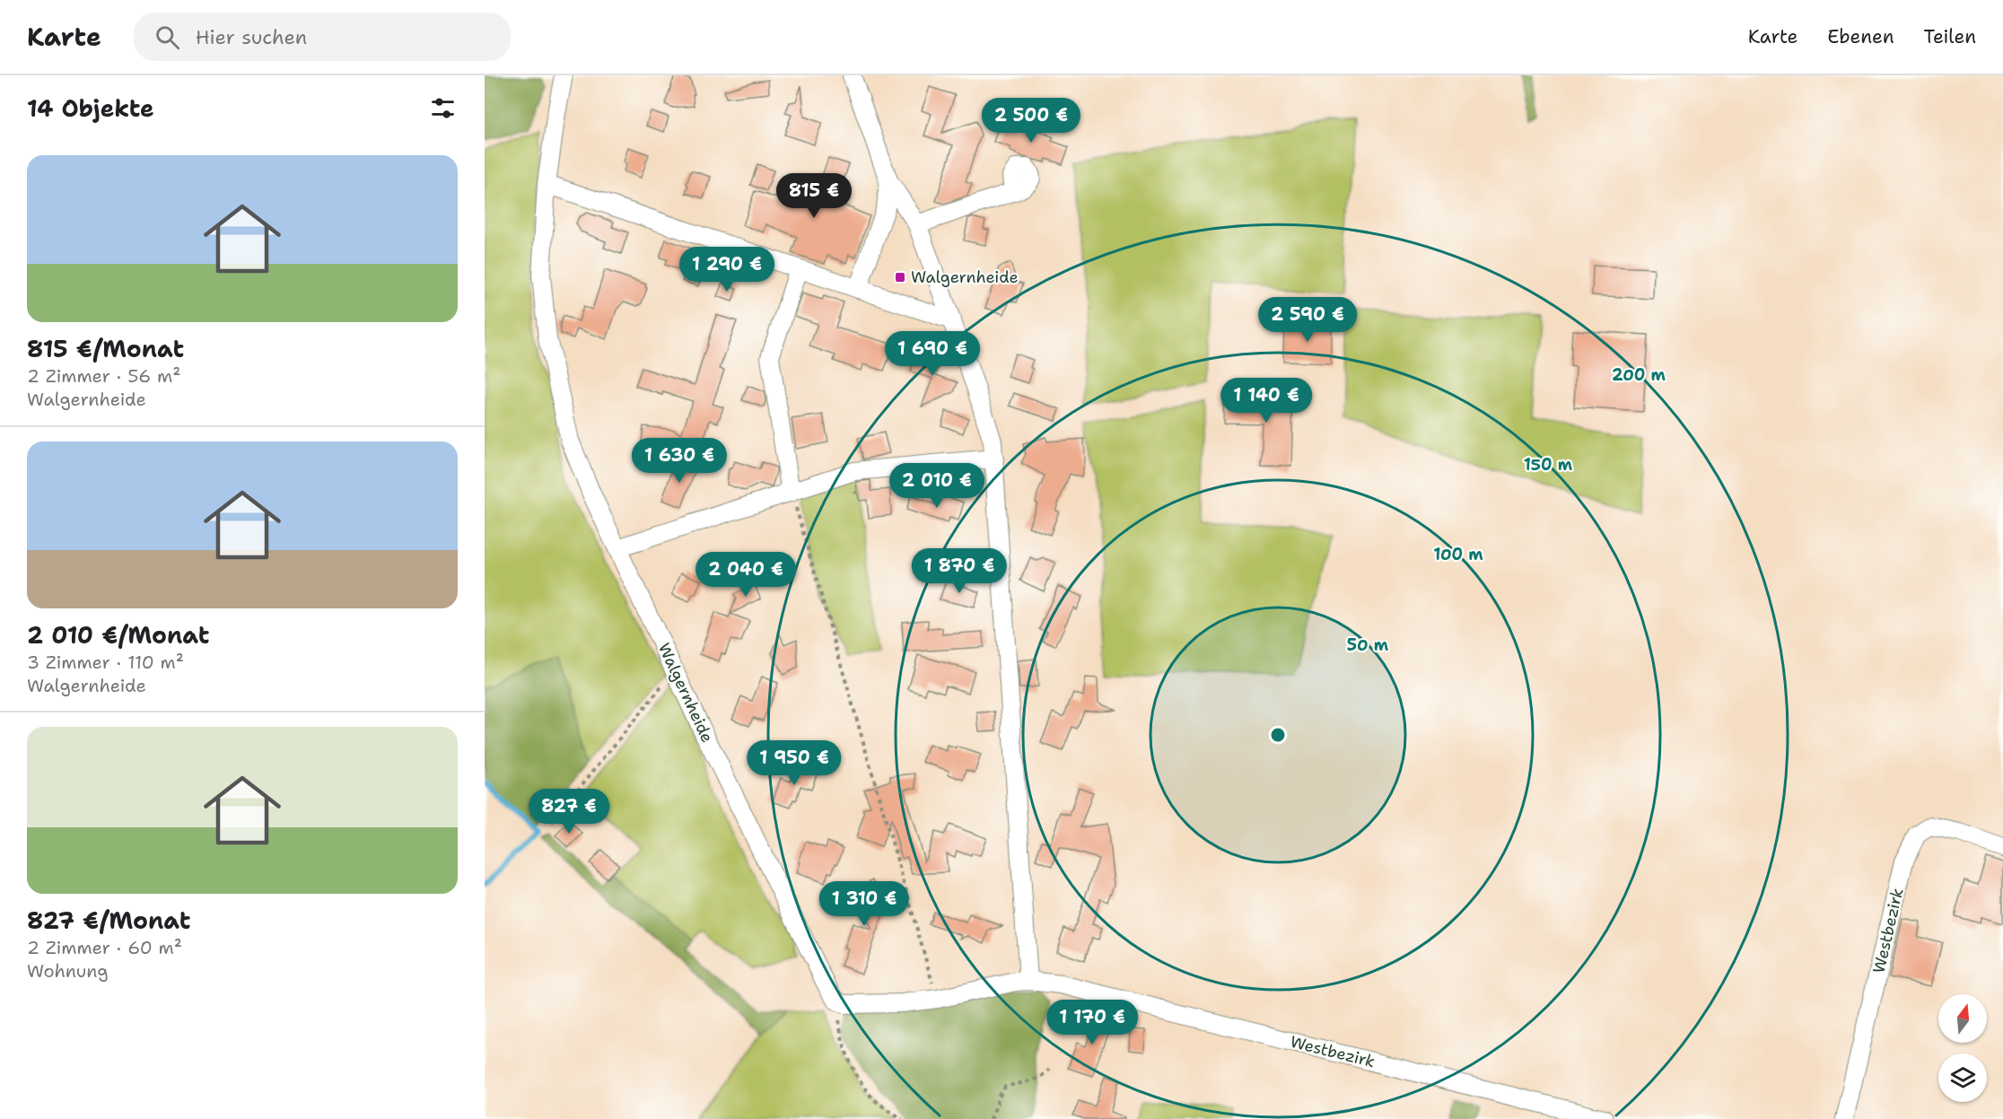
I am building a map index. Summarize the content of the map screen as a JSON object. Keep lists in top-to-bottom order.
{
  "streets": {
    "street": ["Walgernheide", "Westbezirk"]
  },
  "places": {
    "transit": ["Walgernheide"]
  },
  "north": "top",
  "page": {
    "header": "Karte",
    "search": "Hier suchen",
    "nav": ["Karte", "Ebenen", "Teilen"],
    "heading": "14 Objekte",
    "price": [
      "2 500 €",
      "815 €",
      "1 290 €",
      "2 590 €",
      "1 690 €",
      "1 140 €",
      "1 630 €",
      "2 010 €",
      "1 870 €",
      "2 040 €",
      "1 950 €",
      "827 €",
      "1 310 €",
      "1 170 €"
    ],
    "list": [
      {
        "name": "815 €/Monat",
        "note": "2 Zimmer · 56 m² · Walgernheide"
      },
      {
        "name": "2 010 €/Monat",
        "note": "3 Zimmer · 110 m² · Walgernheide"
      },
      {
        "name": "827 €/Monat",
        "note": "2 Zimmer · 60 m² · Wohnung"
      }
    ]
  },
  "rings": [
    "200 m",
    "150 m",
    "100 m",
    "50 m"
  ]
}
